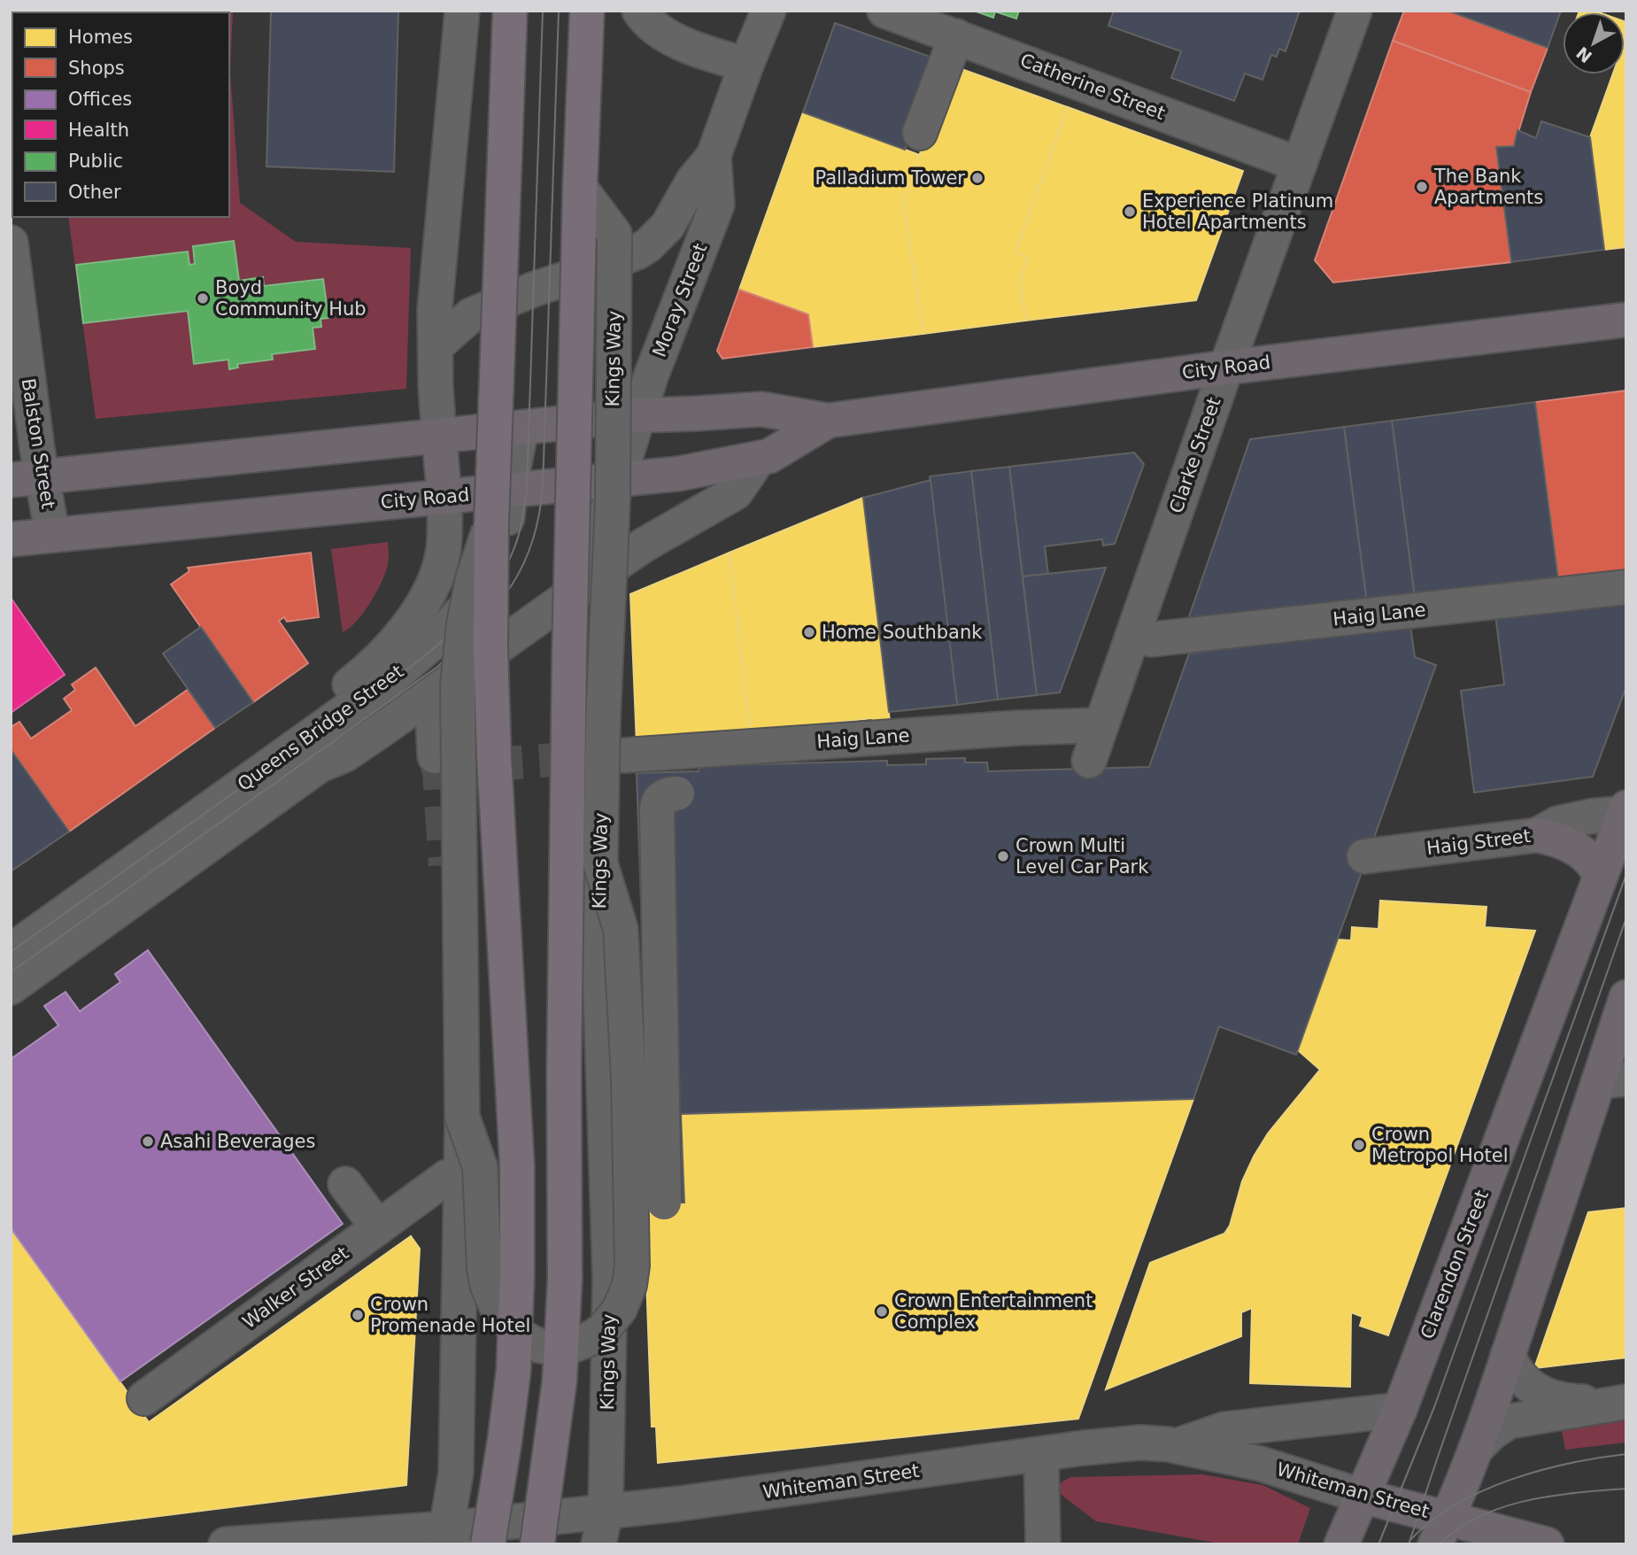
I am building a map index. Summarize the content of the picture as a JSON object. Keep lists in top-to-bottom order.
{
  "streets": {
    "highway": ["Kings Way"],
    "main road": [
      "City Road",
      "Queens Bridge Street",
      "Clarendon Street",
      "Whiteman Street"
    ],
    "street": [
      "Catherine Street",
      "Moray Street",
      "Balston Street",
      "Clarke Street",
      "Haig Lane",
      "Haig Street",
      "Walker Street"
    ]
  },
  "crossings": [
    ["Catherine Street", "Clarke Street"],
    ["Moray Street", "City Road"],
    ["Moray Street", "Queens Bridge Street"],
    ["Kings Way", "Whiteman Street"],
    ["City Road", "Balston Street"],
    ["City Road", "Clarke Street"],
    ["City Road", "Queens Bridge Street"],
    ["Clarke Street", "Haig Lane"],
    ["Haig Street", "Clarendon Street"],
    ["Clarendon Street", "Whiteman Street"]
  ],
  "places": [
    "Palladium Tower",
    "The Bank Apartments",
    "Experience Platinum Hotel Apartments",
    "Boyd Community Hub",
    "Home Southbank",
    "Crown Multi Level Car Park",
    "Asahi Beverages",
    "Crown Metropol Hotel",
    "Crown Entertainment Complex",
    "Crown Promenade Hotel"
  ],
  "legend": [
    "Homes",
    "Shops",
    "Offices",
    "Health",
    "Public",
    "Other"
  ],
  "north": "bottom left"
}
